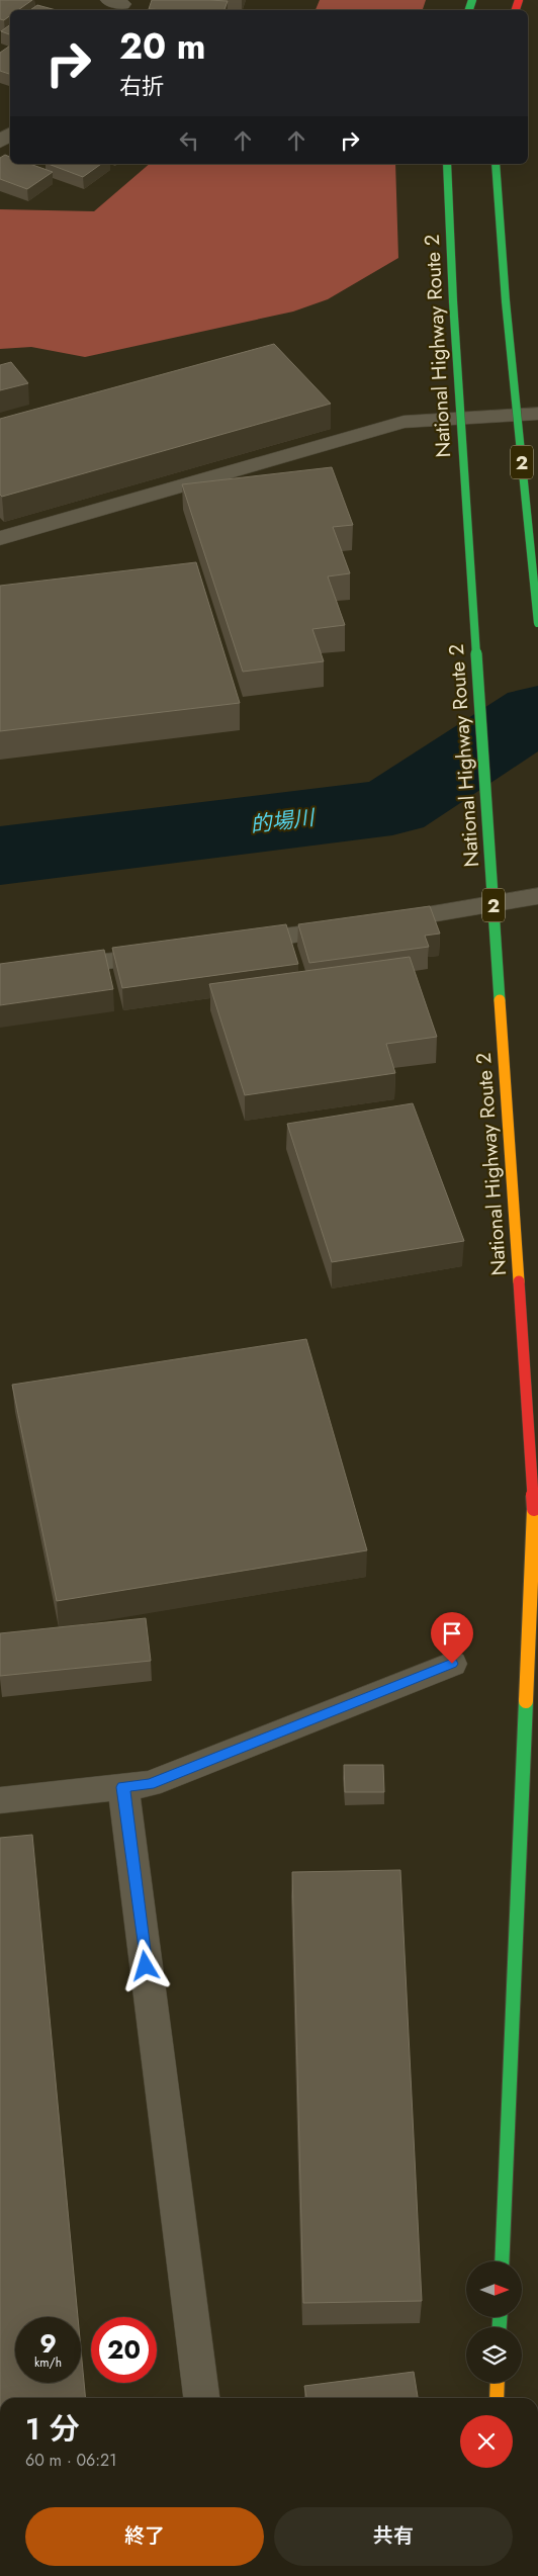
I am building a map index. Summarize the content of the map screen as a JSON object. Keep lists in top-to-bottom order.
{
  "streets": {
    "highway": ["National Highway Route 2", "2"]
  },
  "water": ["的場川"],
  "north": "right",
  "page": {
    "turn": ["20 m", "右折"],
    "speed": "9 km/h",
    "limit": "20",
    "heading": ["1 分", "60 m · 06:21"],
    "buttons": ["終了", "共有"]
  }
}
